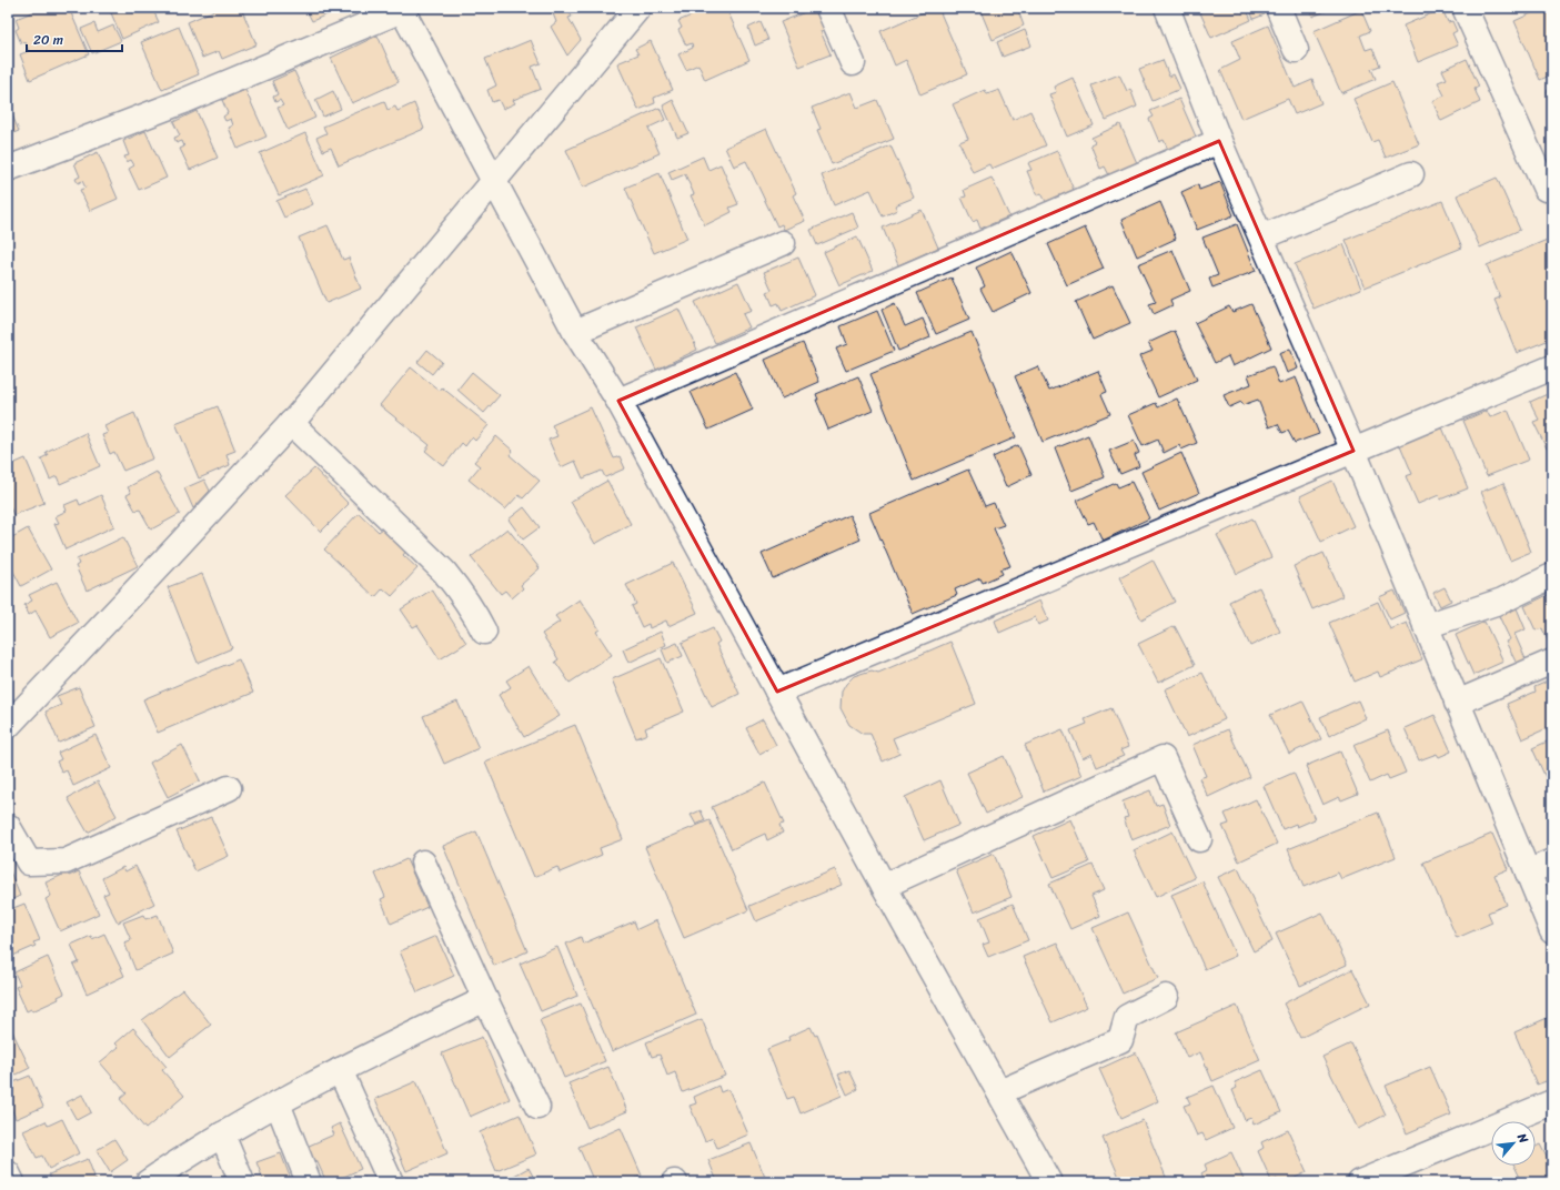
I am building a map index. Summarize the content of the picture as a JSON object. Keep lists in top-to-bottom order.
{
  "scale_bar": "20 m",
  "north": "top right"
}
